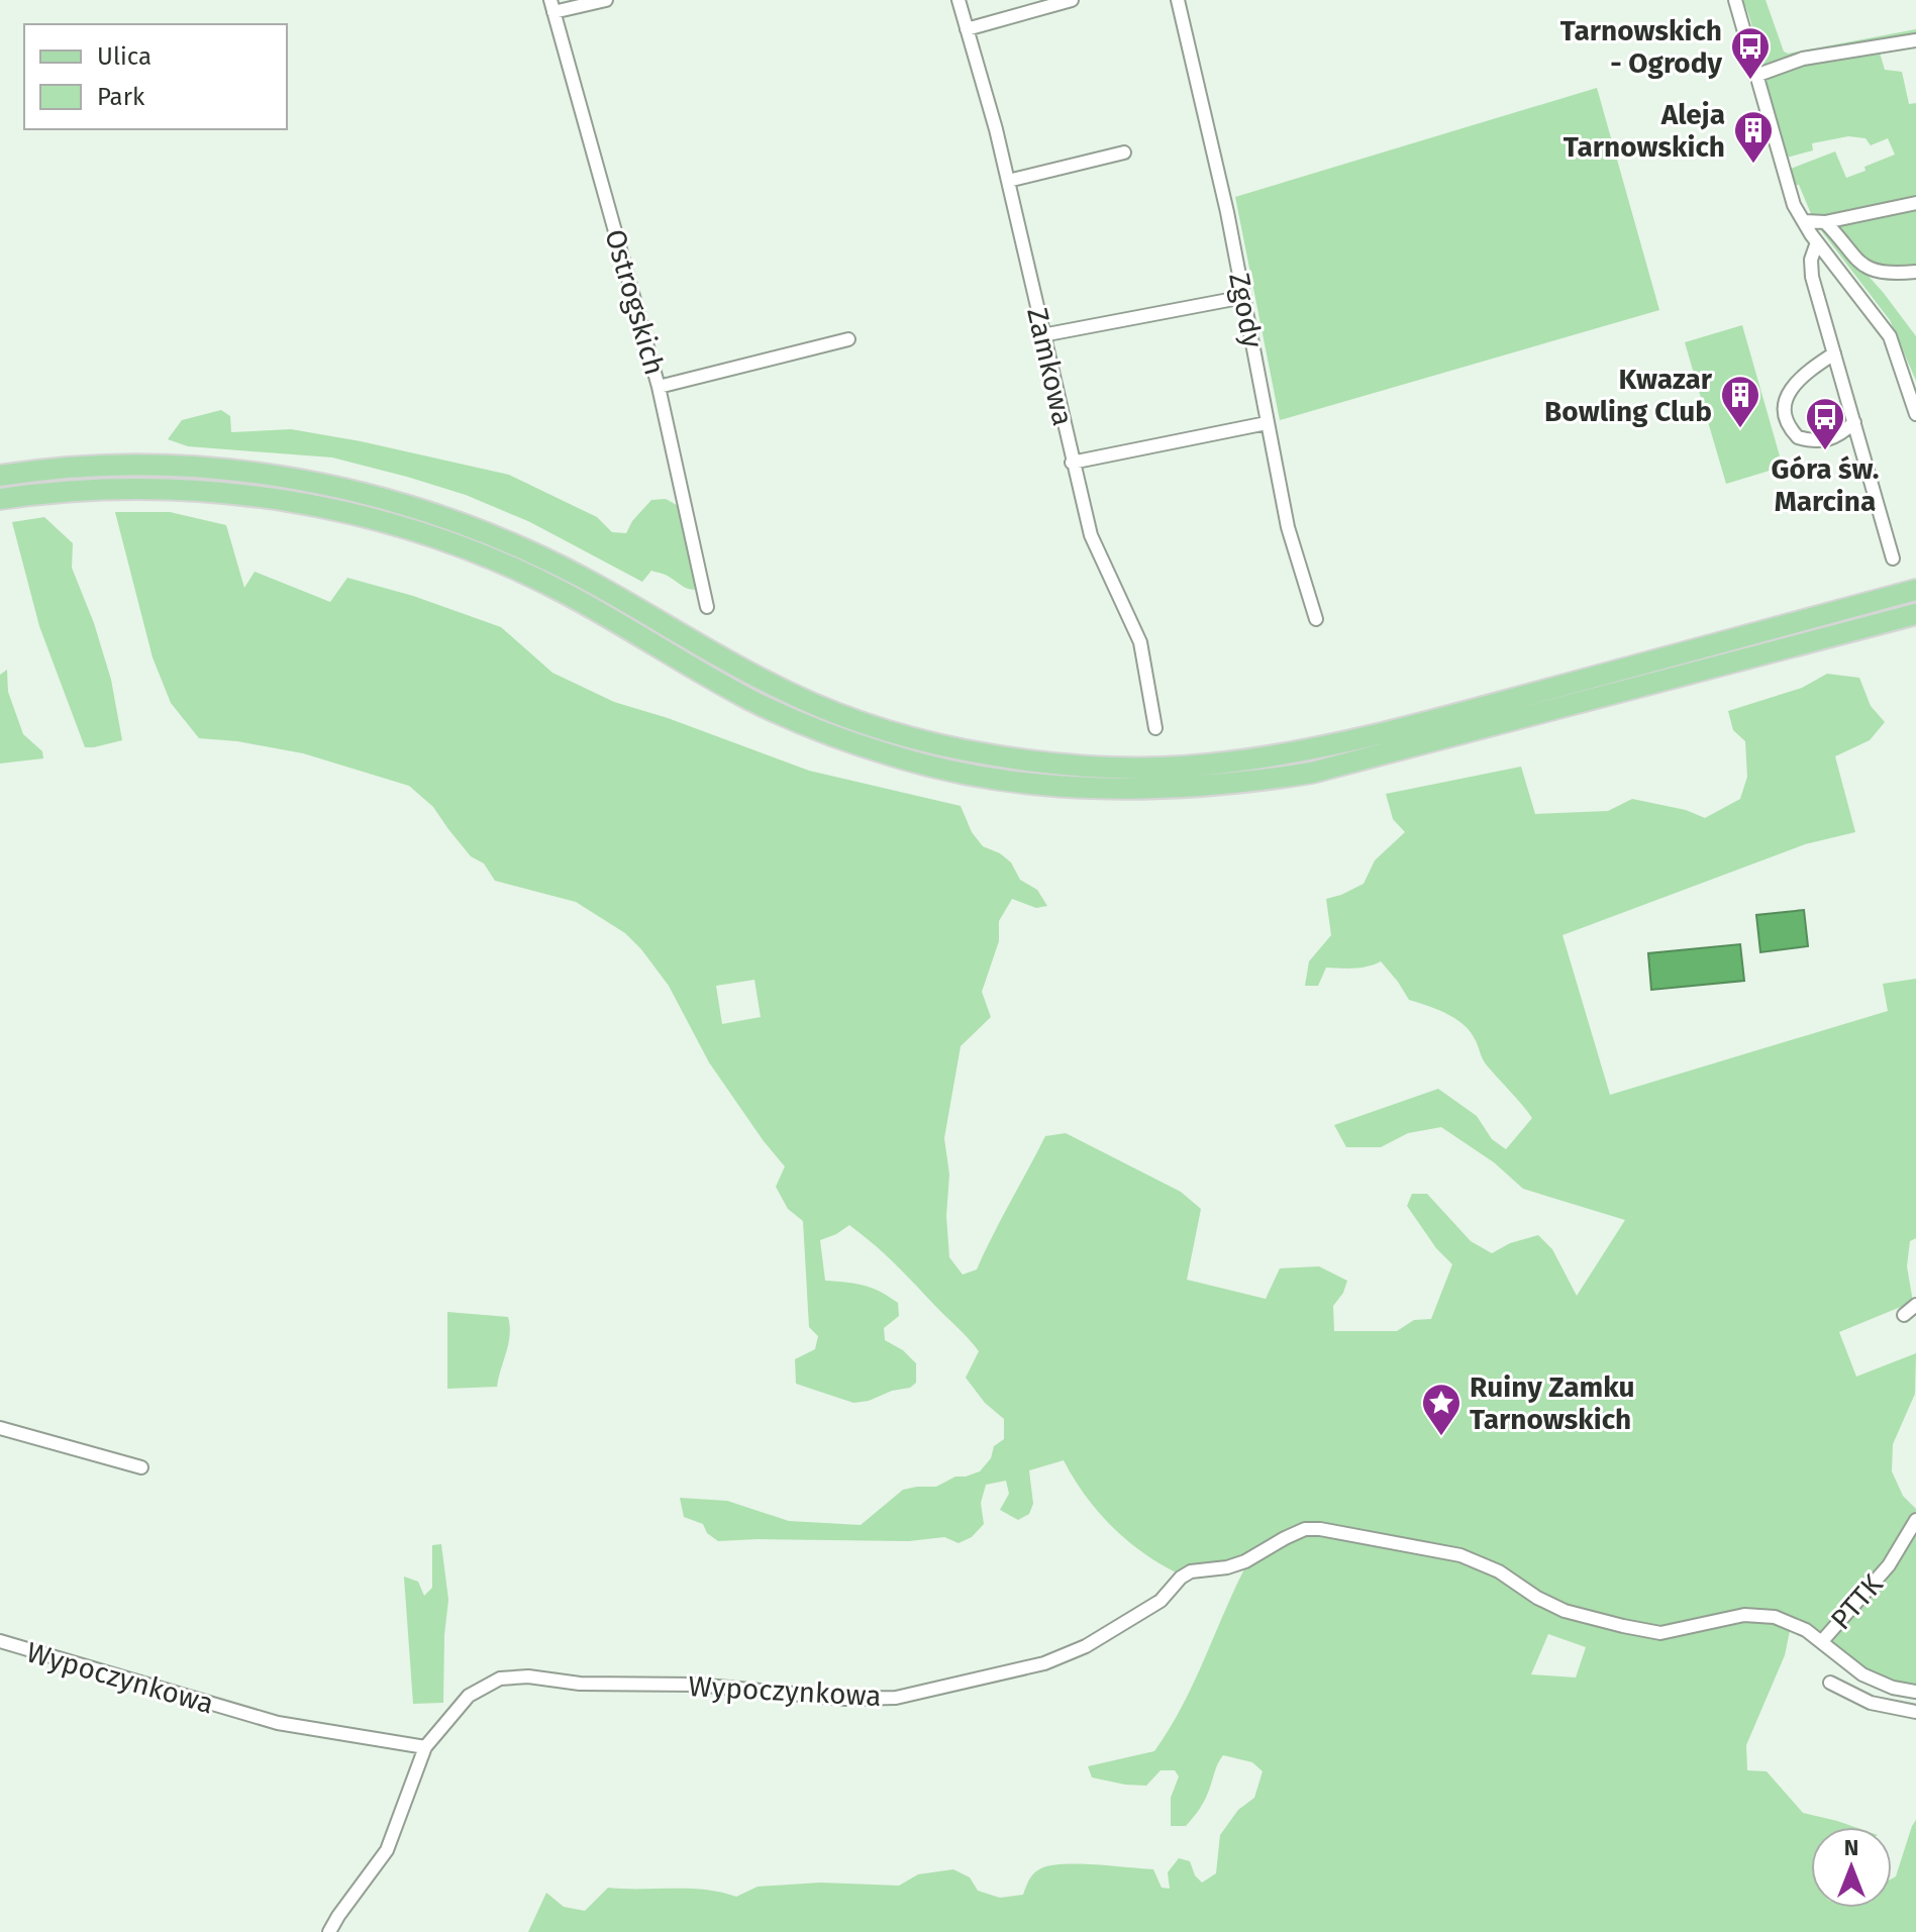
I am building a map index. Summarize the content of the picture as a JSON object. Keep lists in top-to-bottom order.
{
  "streets": {
    "street": [
      "Ostrogskich",
      "Zgody",
      "Zamkowa",
      "PTTK",
      "Wypoczynkowa"
    ]
  },
  "crossings": [
    ["PTTK", "Wypoczynkowa"]
  ],
  "places": {
    "bus stop": ["Tarnowskich - Ogrody", "Góra św. Marcina"],
    "building": ["Aleja Tarnowskich", "Kwazar Bowling Club"],
    "place": ["Ruiny Zamku Tarnowskich"]
  },
  "legend": ["Ulica", "Park"],
  "north": "top"
}
